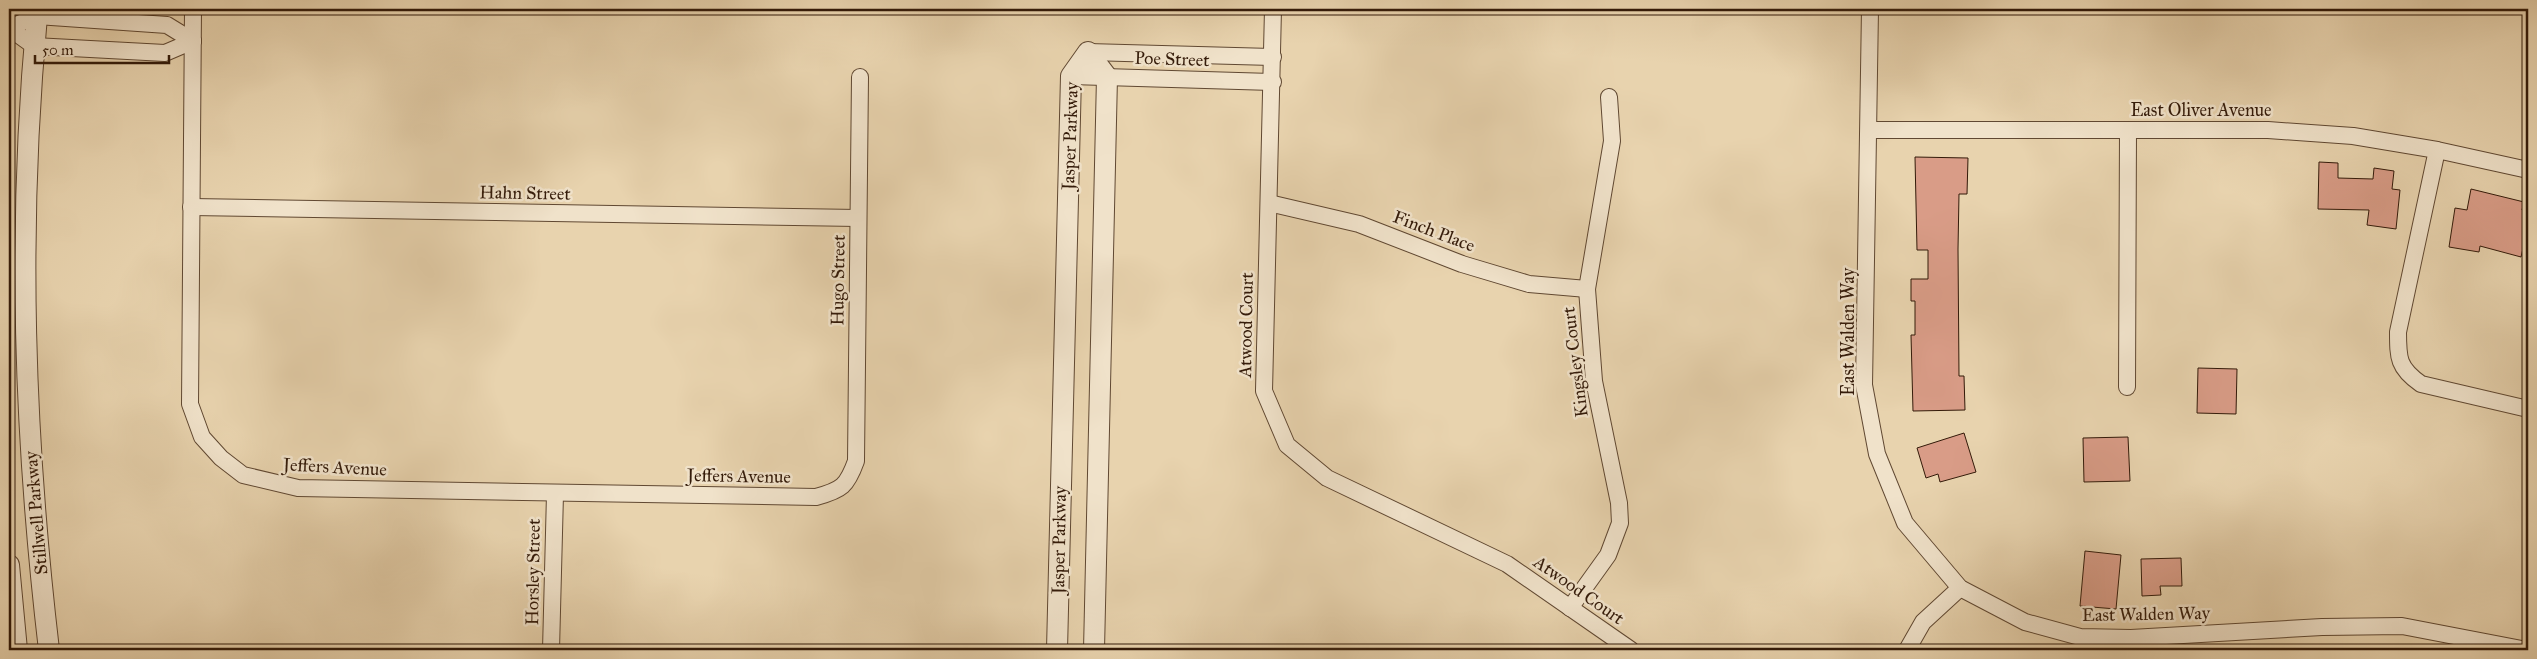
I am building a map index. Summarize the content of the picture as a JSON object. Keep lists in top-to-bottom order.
{
  "streets": {
    "street": [
      "Poe Street",
      "East Oliver Avenue",
      "Jasper Parkway",
      "Hahn Street",
      "Finch Place",
      "Hugo Street",
      "Atwood Court",
      "East Walden Way",
      "Kingsley Court",
      "Jeffers Avenue",
      "Stillwell Parkway",
      "Horsley Street"
    ]
  },
  "crossings": [
    ["Poe Street", "Jasper Parkway"],
    ["Poe Street", "Atwood Court"],
    ["East Oliver Avenue", "East Walden Way"],
    ["Hahn Street", "Hugo Street"],
    ["Hahn Street", "Jeffers Avenue"],
    ["Finch Place", "Atwood Court"],
    ["Finch Place", "Kingsley Court"],
    ["Hugo Street", "Jeffers Avenue"],
    ["Atwood Court", "Kingsley Court"],
    ["Jeffers Avenue", "Horsley Street"]
  ],
  "scale_bar": "50 m"
}
